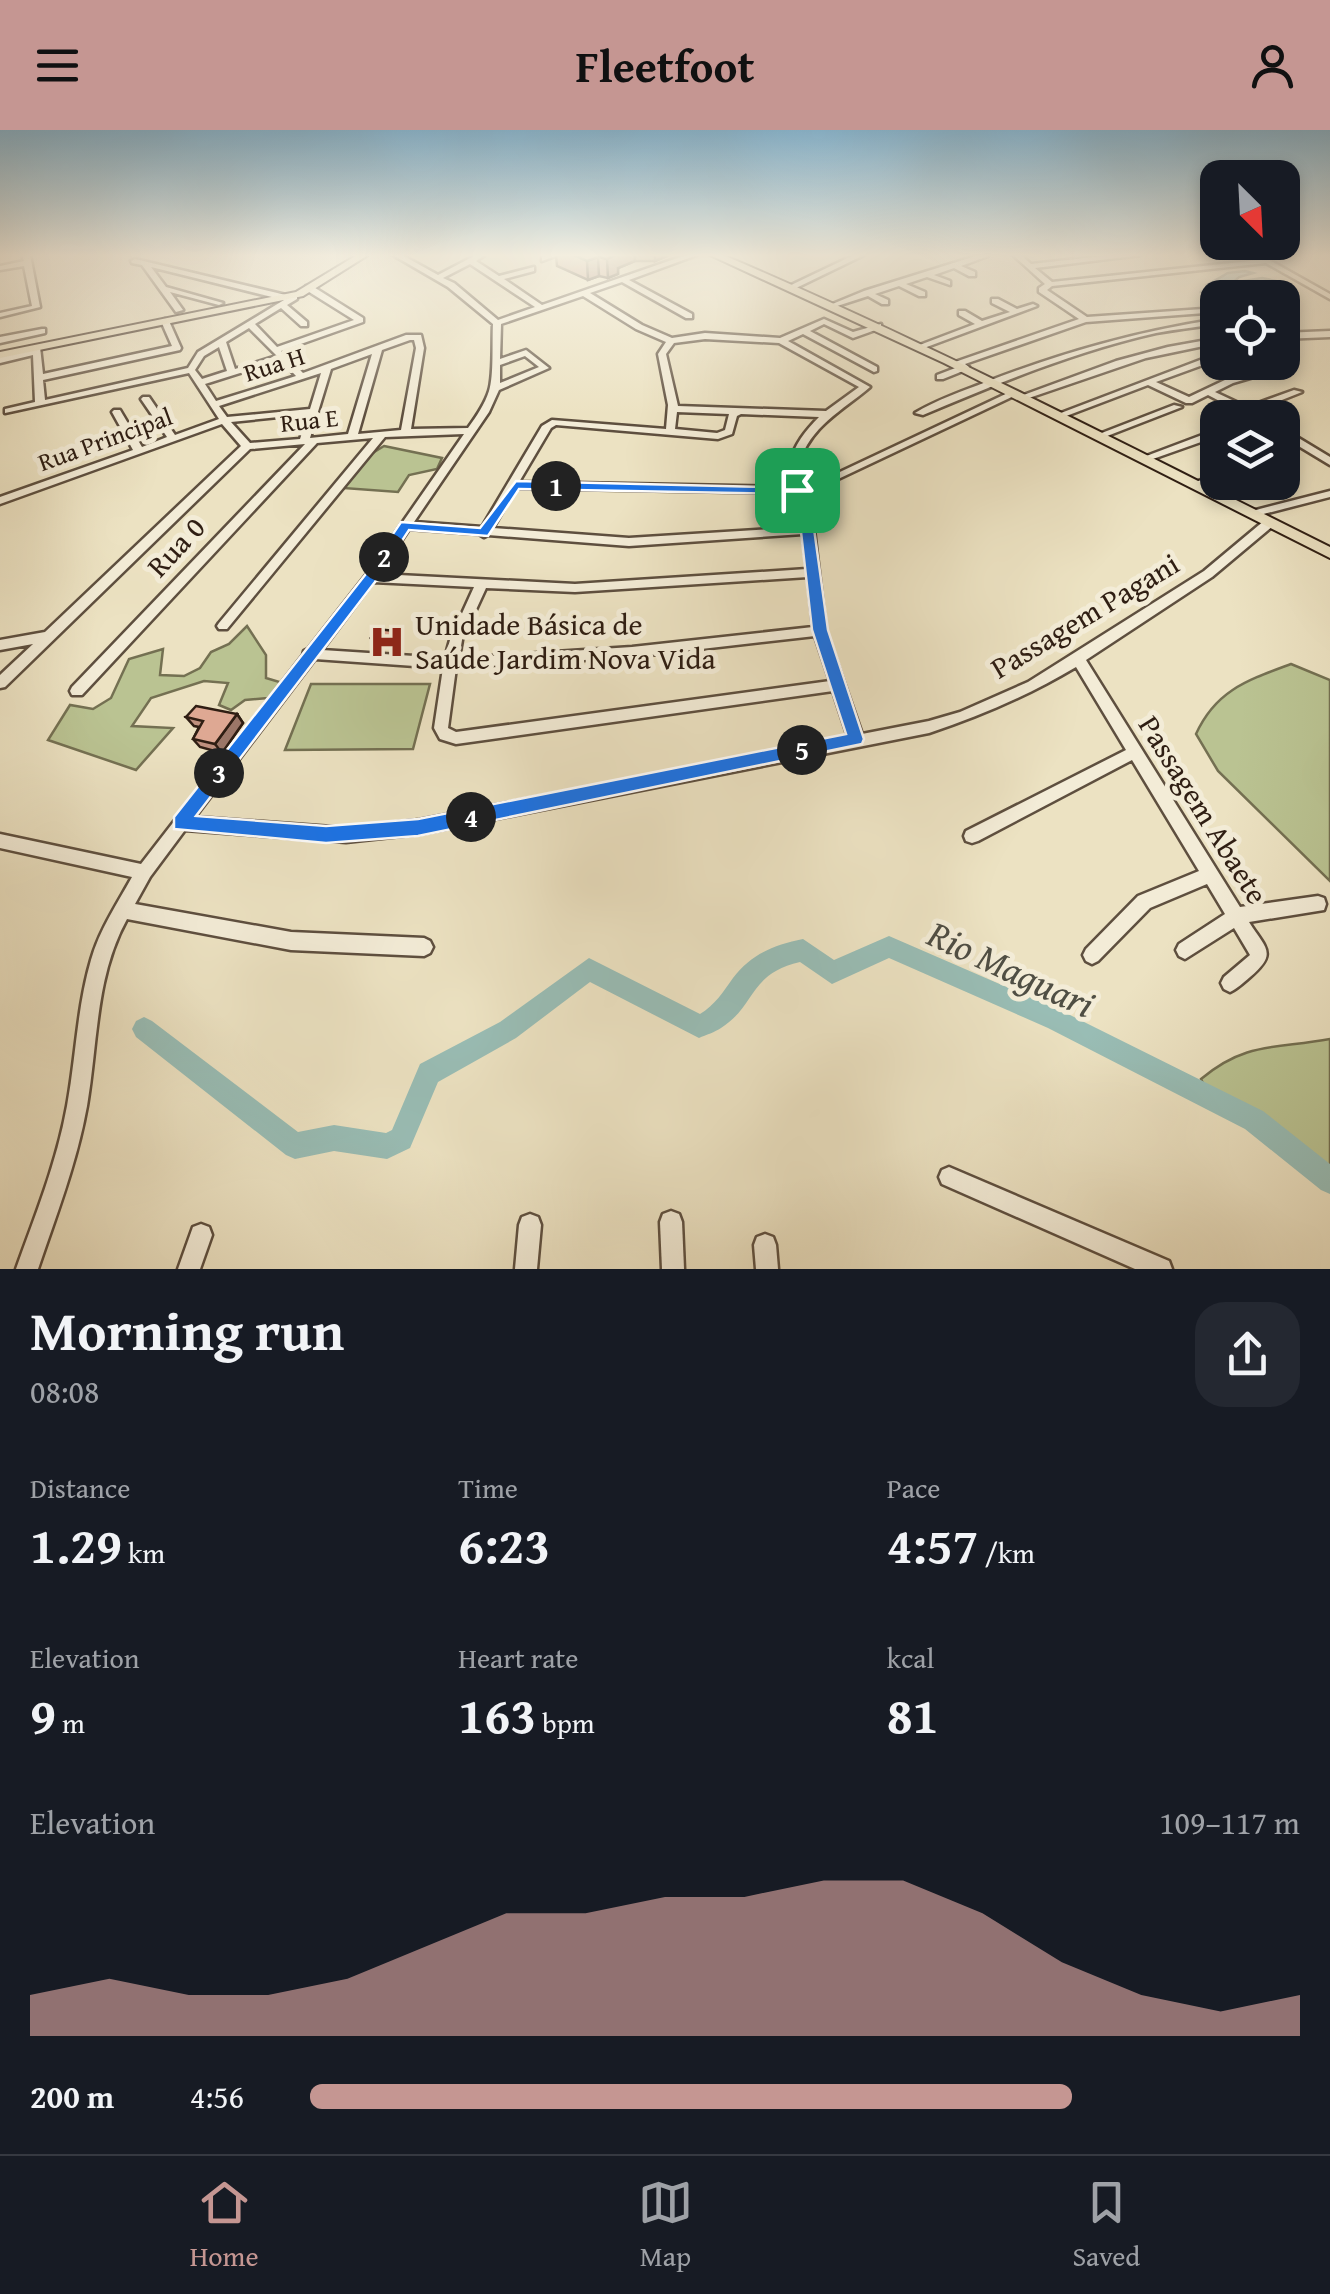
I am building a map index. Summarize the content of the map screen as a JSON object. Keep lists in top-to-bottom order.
{
  "streets": {
    "street": [
      "Rua H",
      "Rua E",
      "Rua Principal",
      "Rua 0",
      "Passagem Pagani",
      "Passagem Abaete"
    ]
  },
  "crossings": [
    ["Rua H", "Rua E"],
    ["Rua E", "Rua Principal"],
    ["Rua E", "Rua 0"],
    ["Passagem Pagani", "Passagem Abaete"]
  ],
  "water": ["Rio Maguari"],
  "places": {
    "hospital": ["Unidade Básica de Saúde Jardim Nova Vida"]
  },
  "north": "bottom right",
  "page": {
    "header": "Fleetfoot",
    "pins": [
      "1",
      "2",
      "5",
      "3",
      "4"
    ],
    "heading": ["Morning run", "08:08"],
    "stats": [
      ["Distance", "1.29 km"],
      ["Time", "6:23"],
      ["Pace", "4:57 /km"],
      ["Elevation", "9 m"],
      ["Heart rate", "163 bpm"],
      ["kcal", "81"]
    ],
    "chart": ["Elevation", "109–117 m"],
    "list": [
      {
        "name": "200 m",
        "note": "4:56"
      }
    ],
    "tabs": ["Home", "Map", "Saved"]
  }
}
